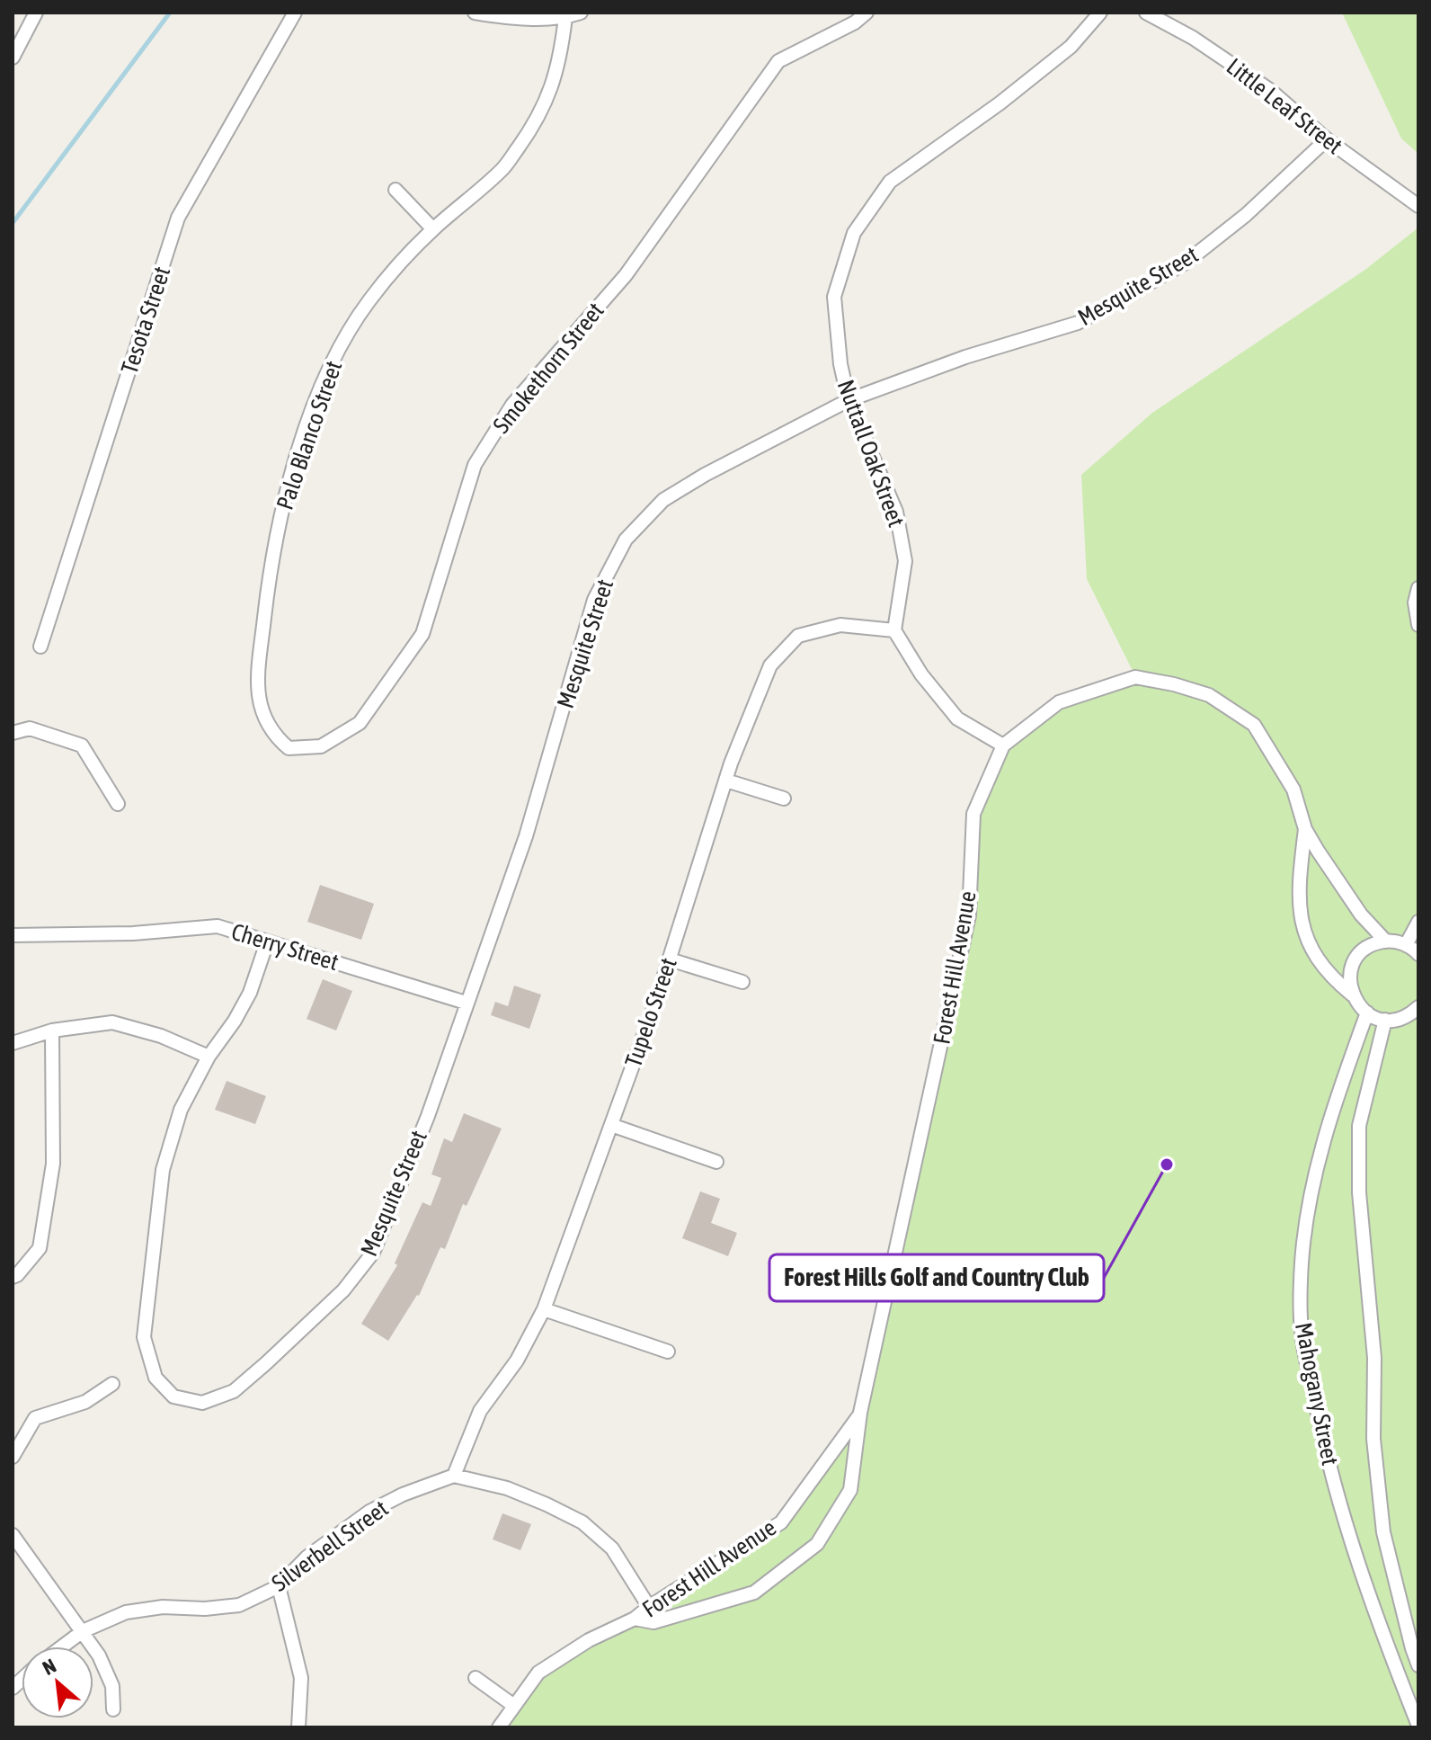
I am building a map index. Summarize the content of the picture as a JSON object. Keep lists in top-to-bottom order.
{
  "streets": {
    "street": [
      "Little Leaf Street",
      "Mesquite Street",
      "Tesota Street",
      "Smokethorn Street",
      "Palo Blanco Street",
      "Nuttall Oak Street",
      "Cherry Street",
      "Forest Hill Avenue",
      "Tupelo Street",
      "Mahogany Street",
      "Silverbell Street"
    ]
  },
  "crossings": [
    ["Little Leaf Street", "Mesquite Street"],
    ["Mesquite Street", "Nuttall Oak Street"],
    ["Mesquite Street", "Cherry Street"],
    ["Smokethorn Street", "Palo Blanco Street"],
    ["Nuttall Oak Street", "Tupelo Street"],
    ["Forest Hill Avenue", "Mahogany Street"],
    ["Tupelo Street", "Silverbell Street"]
  ],
  "places": ["Forest Hills Golf and Country Club"],
  "north": "top left"
}
